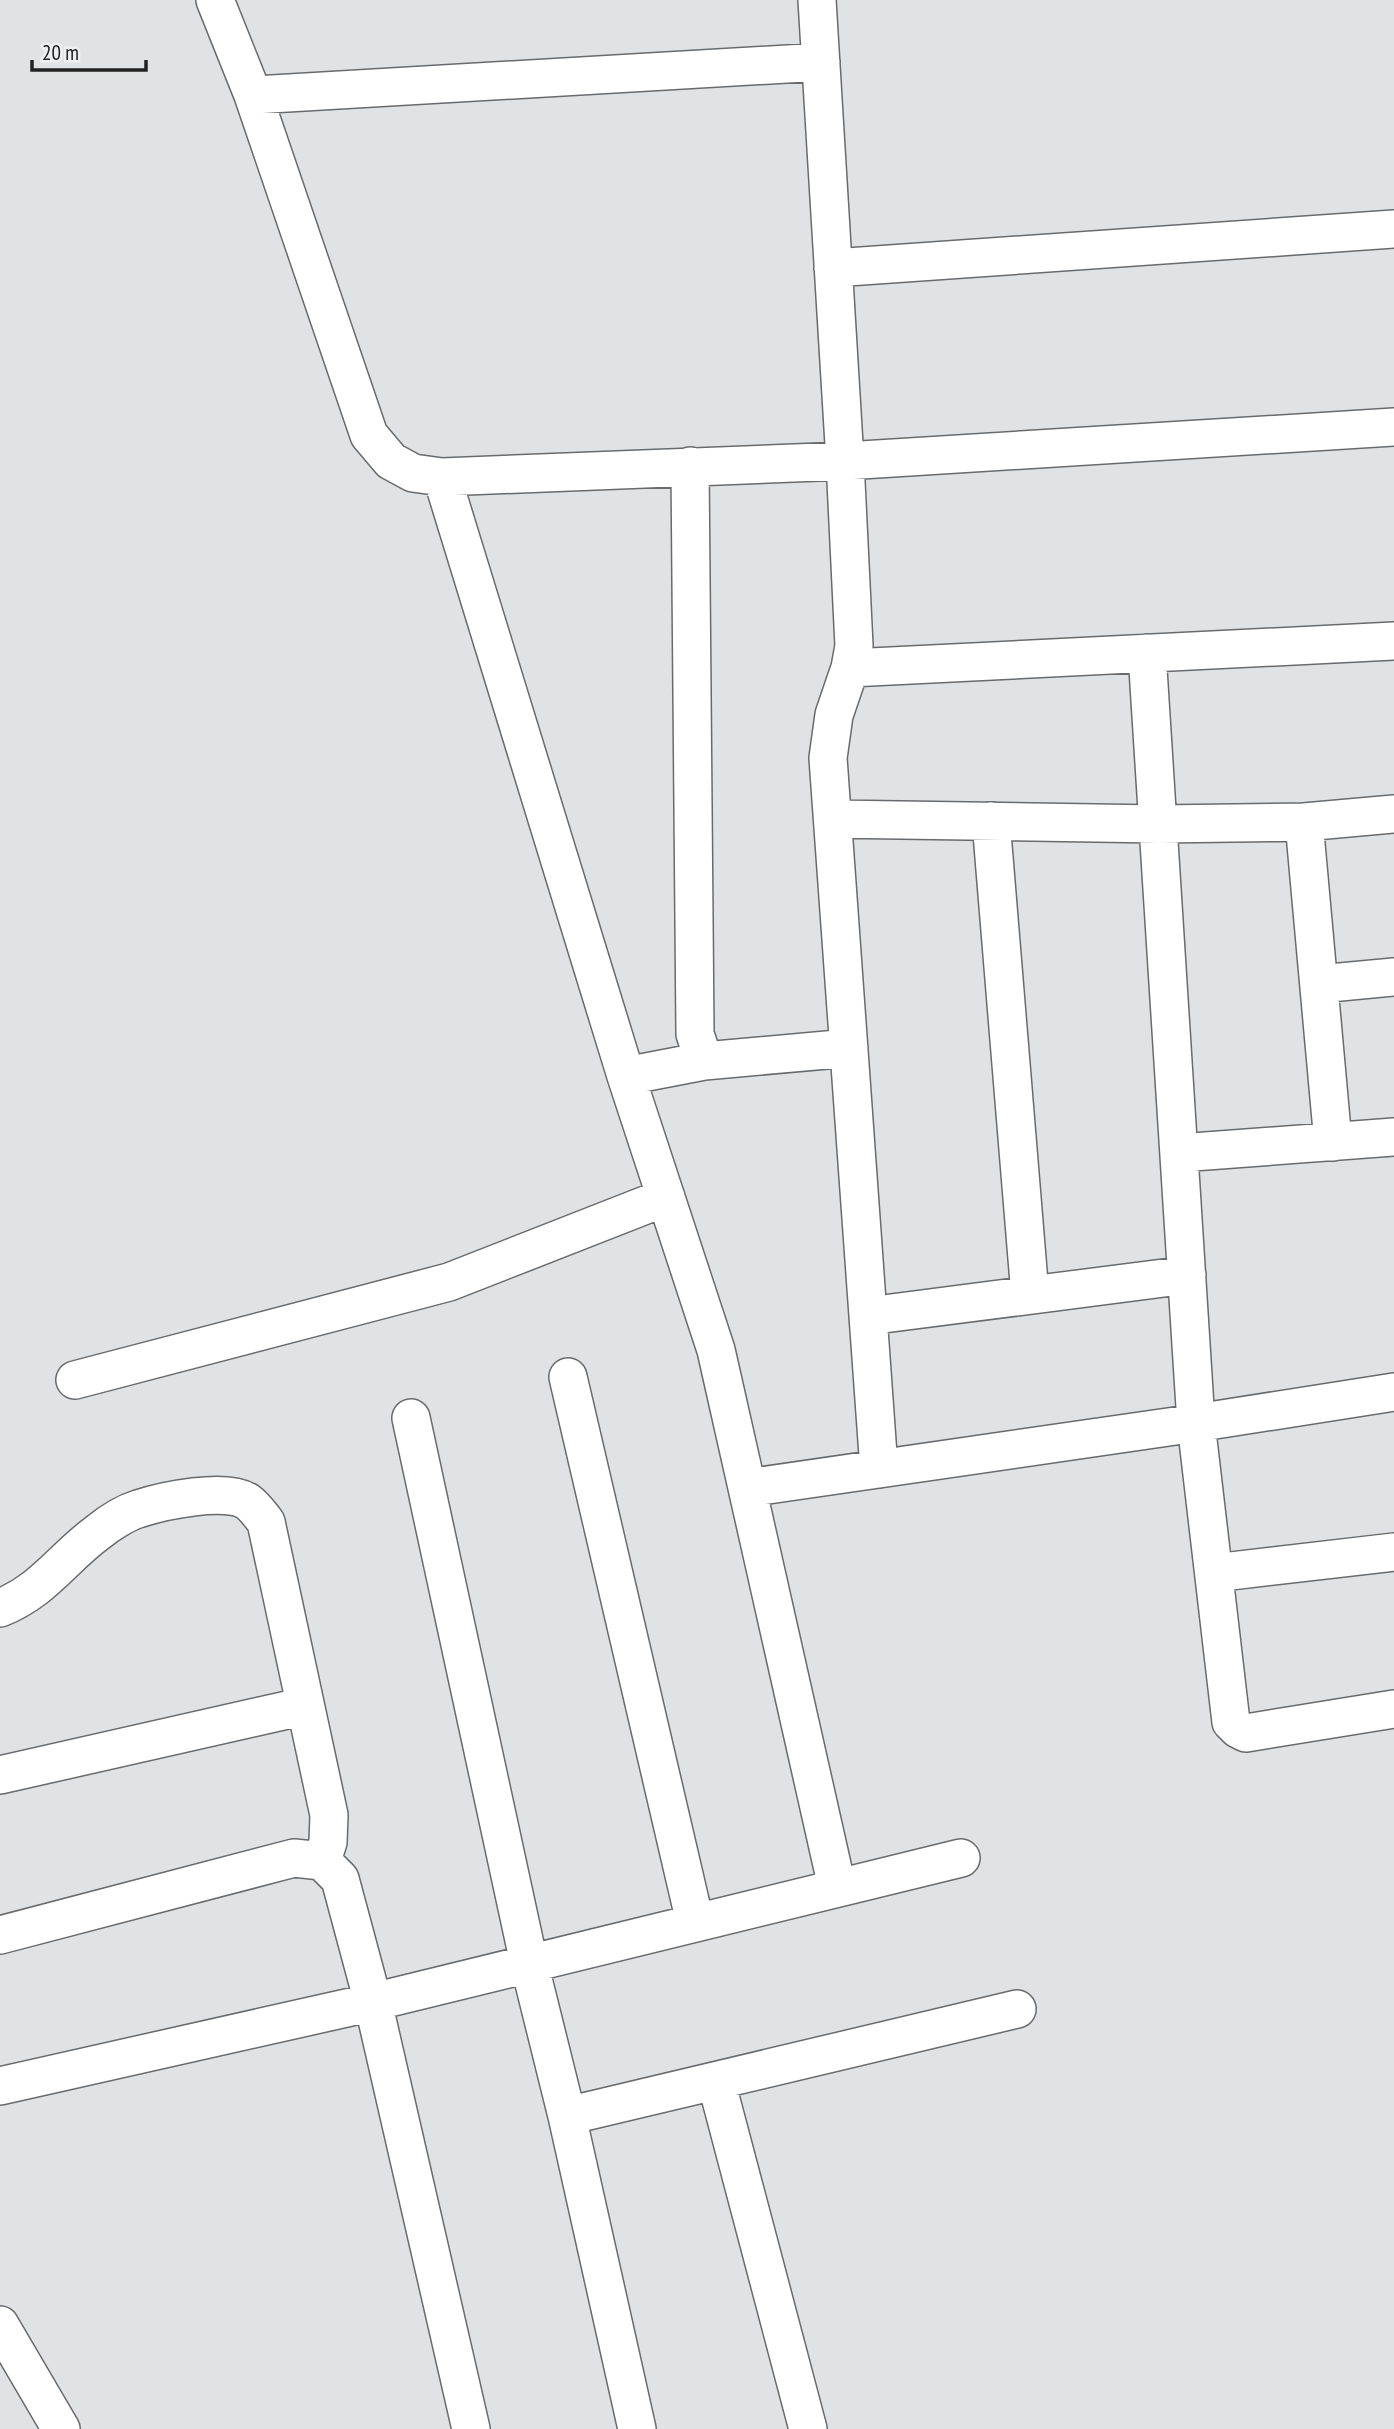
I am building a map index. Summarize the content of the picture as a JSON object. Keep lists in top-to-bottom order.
{
  "scale_bar": "20 m"
}
